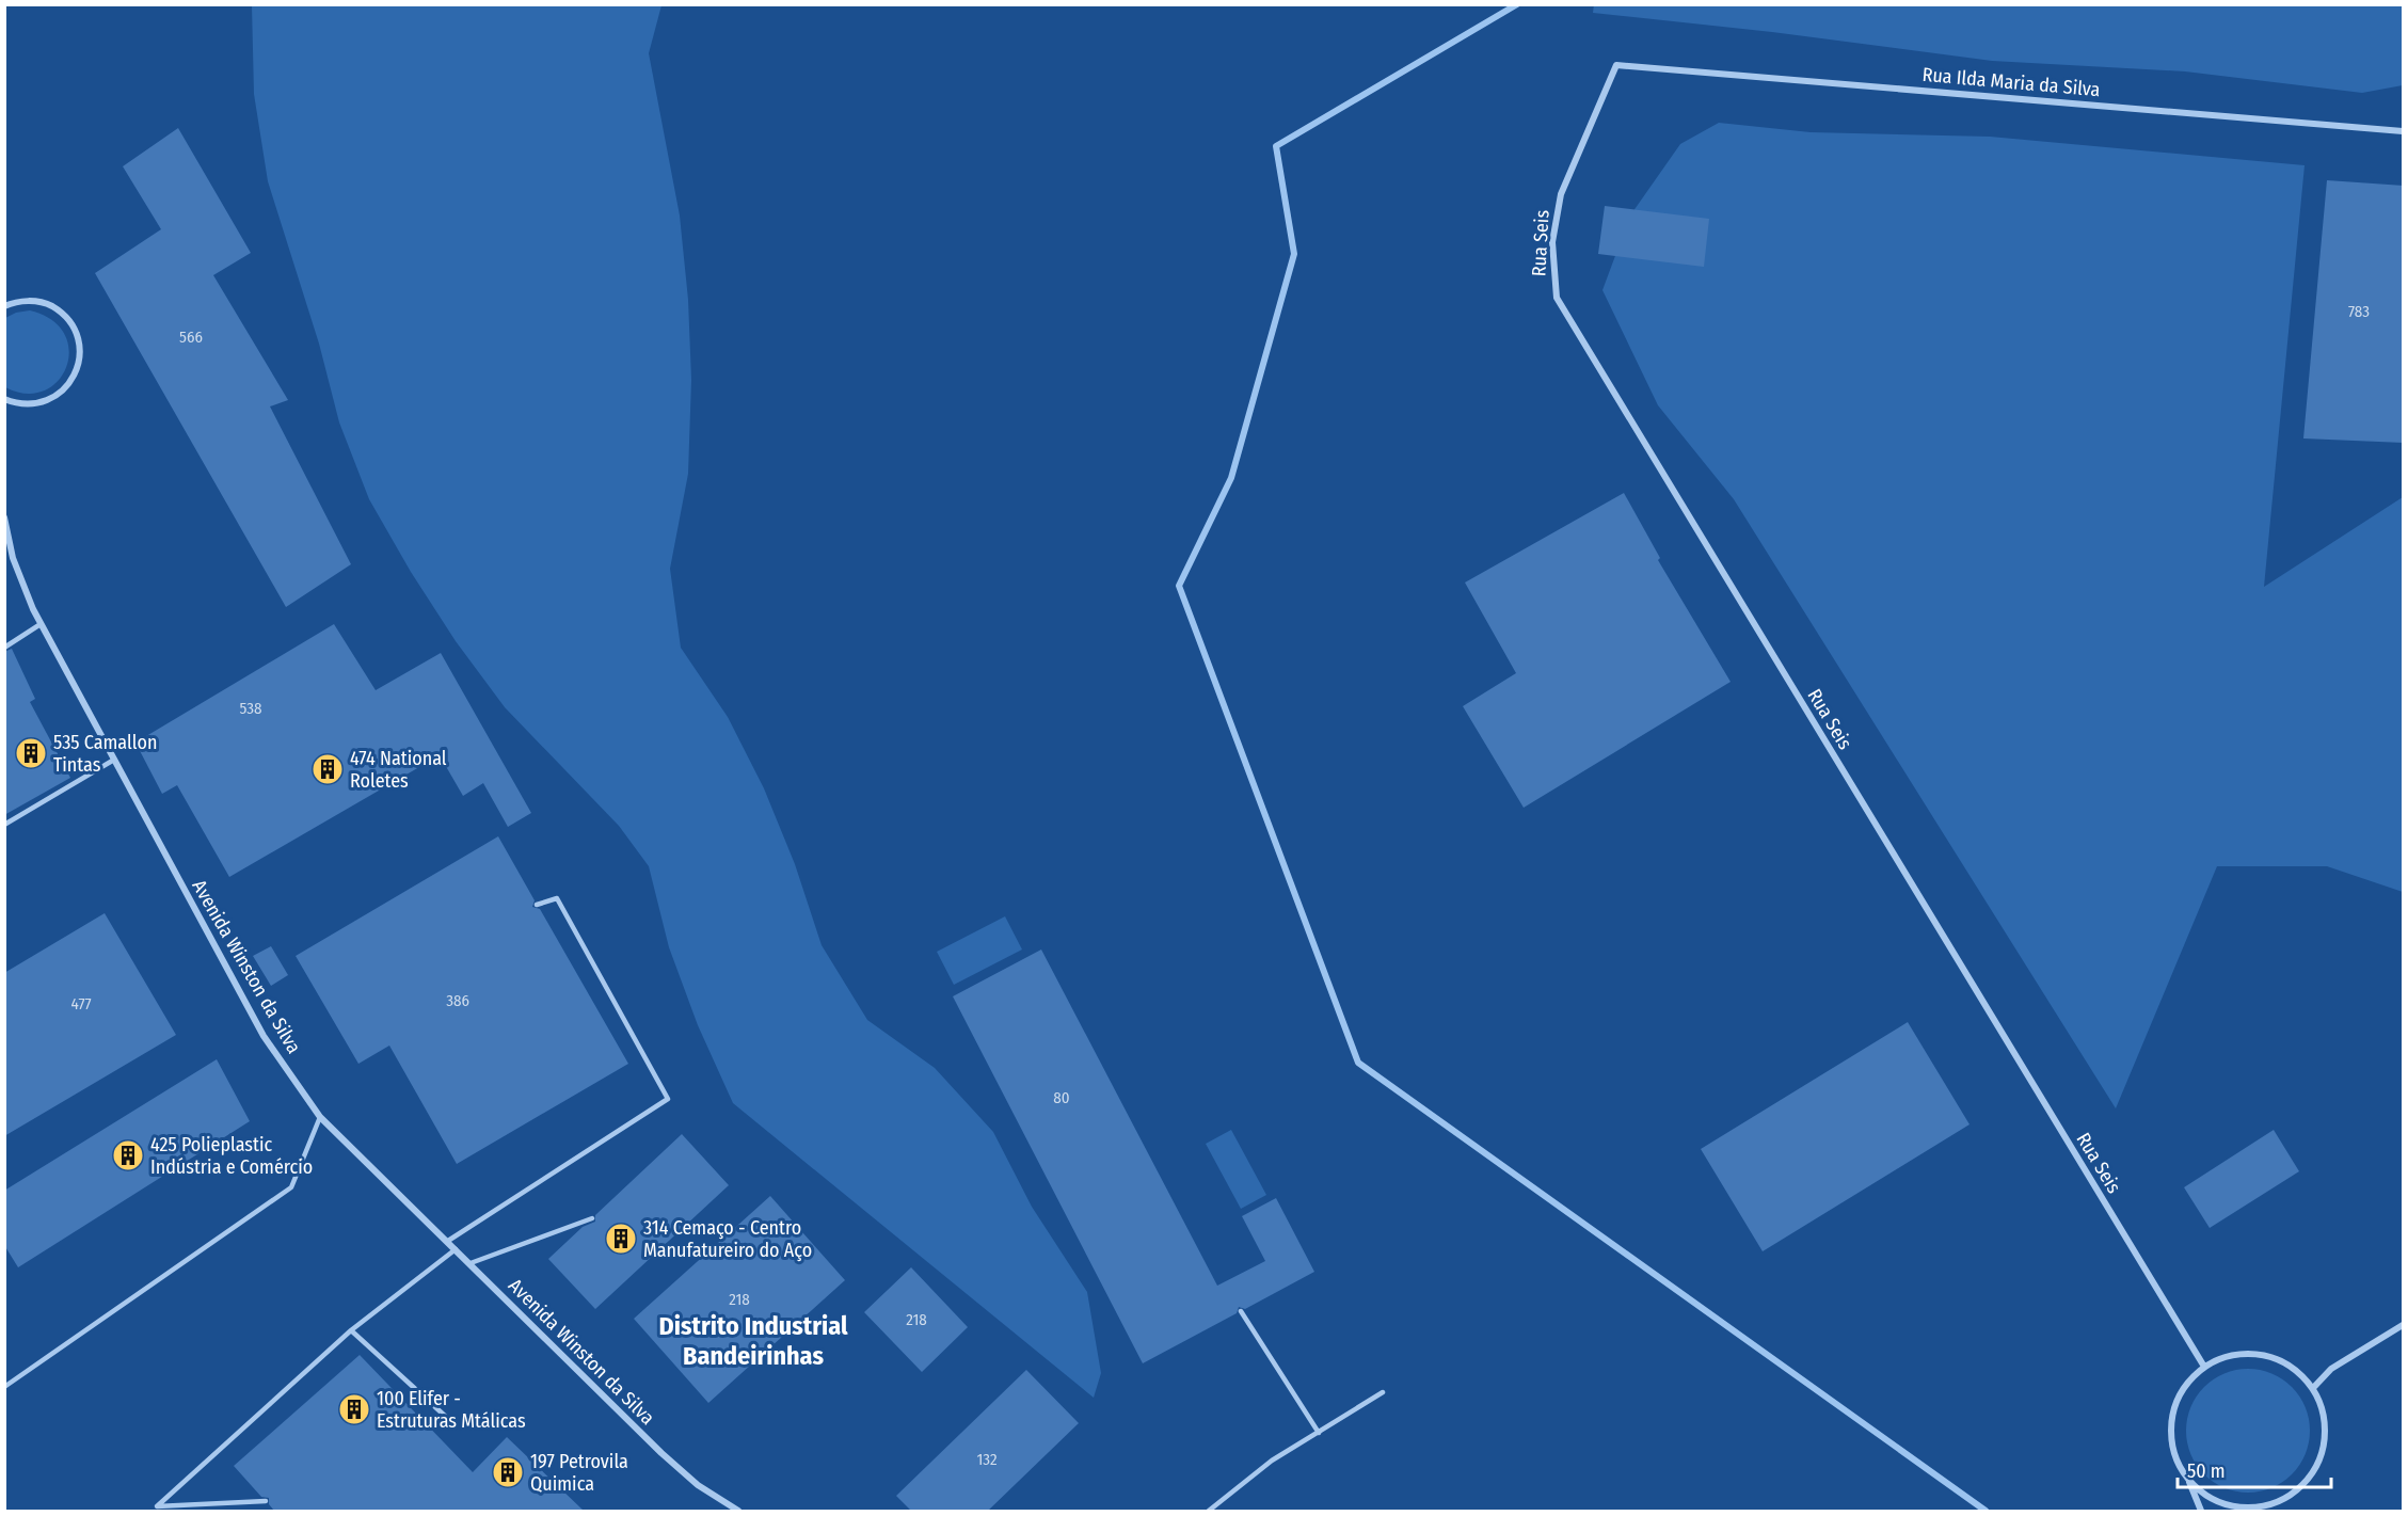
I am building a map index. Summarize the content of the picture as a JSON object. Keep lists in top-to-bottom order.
{
  "streets": {
    "street": ["Rua Ilda Maria da Silva", "Rua Seis", "Avenida Winston da Silva"]
  },
  "crossings": [
    ["Rua Ilda Maria da Silva", "Rua Seis"]
  ],
  "districts": ["Distrito Industrial Bandeirinhas"],
  "places": {
    "building": [
      "535 Camallon Tintas",
      "474 National Roletes",
      "425 Polieplastic Indústria e Comércio",
      "314 Cemaço - Centro Manufatureiro do Aço",
      "100 Elifer - Estruturas Mtálicas",
      "197 Petrovila Quimica"
    ]
  },
  "house_numbers": [
    "783",
    "566",
    "538",
    "386",
    "477",
    "80",
    "218",
    "218",
    "132"
  ],
  "scale_bar": "50 m"
}
